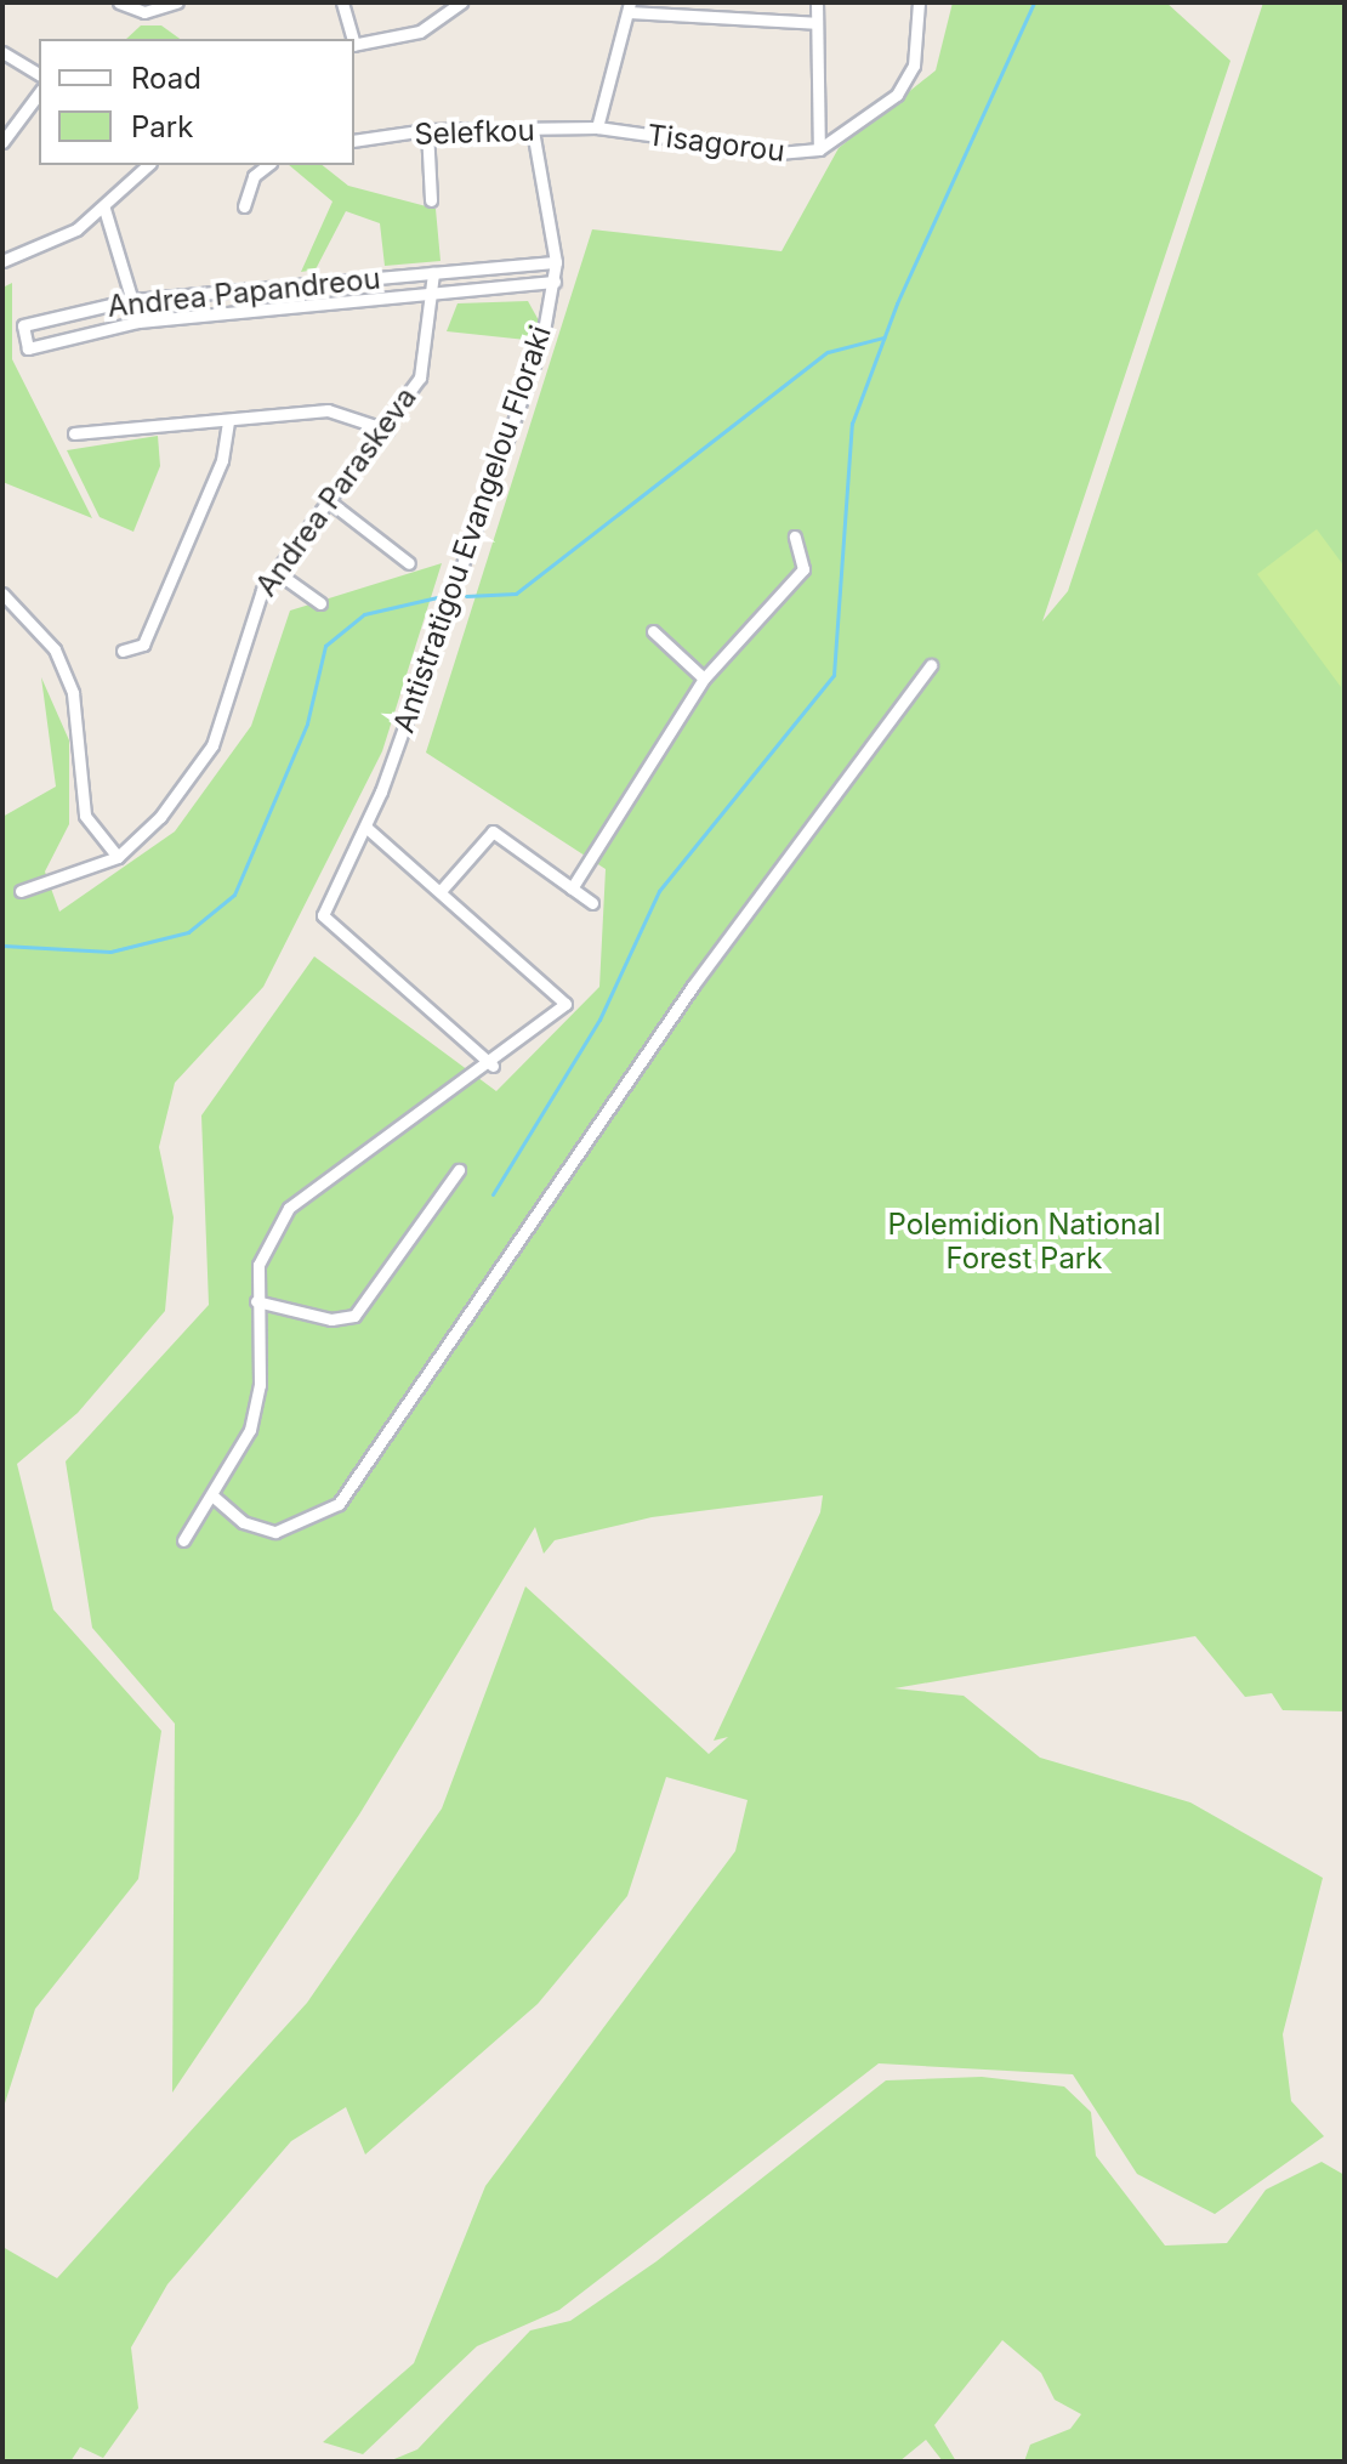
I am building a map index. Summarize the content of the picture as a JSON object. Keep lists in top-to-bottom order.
{
  "streets": {
    "street": [
      "Selefkou",
      "Tisagorou",
      "Andrea Papandreou",
      "Andrea Paraskeva",
      "Antistratigou Evangelou Floraki"
    ]
  },
  "crossings": [
    ["Selefkou", "Tisagorou"],
    ["Selefkou", "Antistratigou Evangelou Floraki"],
    ["Andrea Papandreou", "Andrea Paraskeva"],
    ["Andrea Papandreou", "Antistratigou Evangelou Floraki"]
  ],
  "parks": ["Polemidion National Forest Park"],
  "legend": ["Road", "Park"]
}
